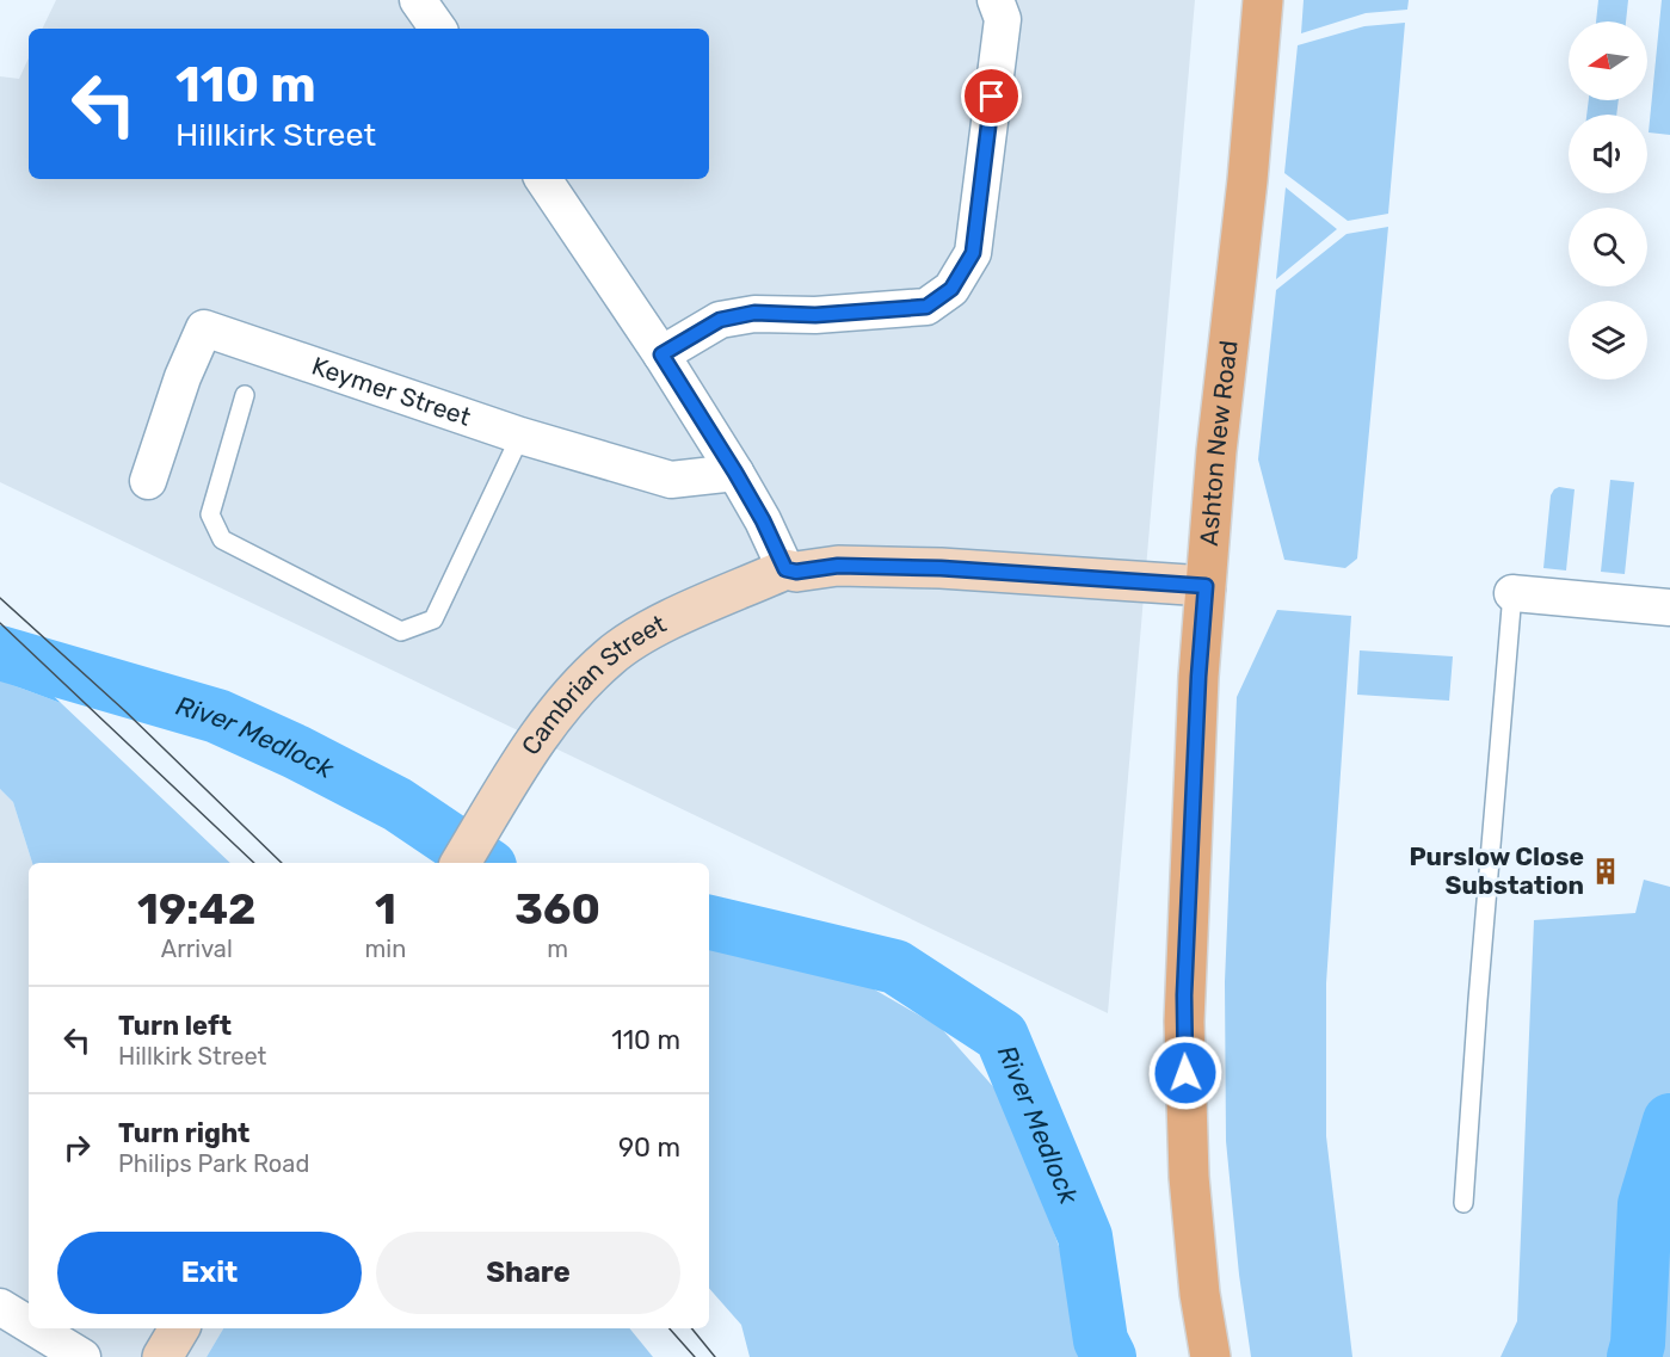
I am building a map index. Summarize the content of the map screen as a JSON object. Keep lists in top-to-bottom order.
{
  "streets": {
    "main road": ["Ashton New Road"],
    "street": ["Keymer Street", "Cambrian Street"]
  },
  "water": ["River Medlock"],
  "places": {
    "building": ["Purslow Close Substation"]
  },
  "north": "left",
  "page": {
    "turn": ["110 m", "Hillkirk Street"],
    "eta": [
      "19:42",
      "Arrival",
      "1",
      "min",
      "360",
      "m"
    ],
    "list": [
      {
        "name": "Turn left",
        "note": "Hillkirk Street",
        "value": "110 m"
      },
      {
        "name": "Turn right",
        "note": "Philips Park Road",
        "value": "90 m"
      }
    ],
    "buttons": ["Exit", "Share"]
  }
}
